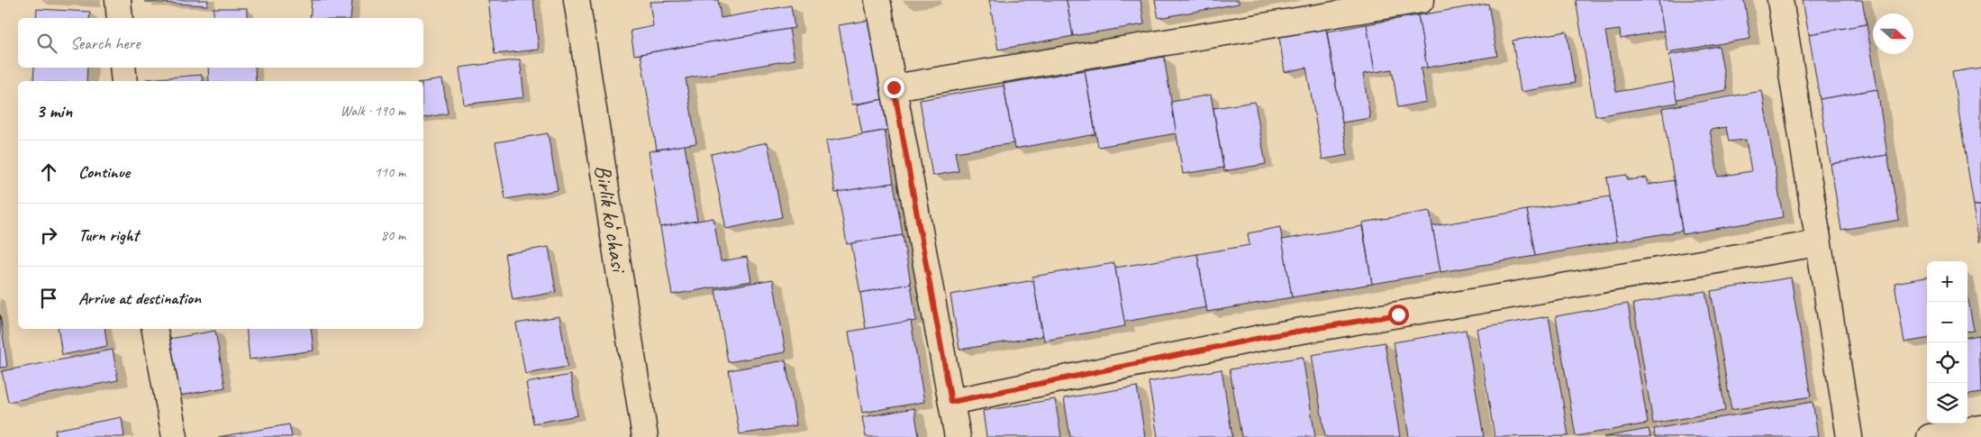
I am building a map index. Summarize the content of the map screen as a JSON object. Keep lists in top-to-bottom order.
{
  "streets": {
    "street": ["Birlik koʻchasi"]
  },
  "north": "right",
  "page": {
    "search": "Search here",
    "heading": ["3 min", "Walk · 190 m"],
    "list": [
      ["Continue", "110 m"],
      ["Turn right", "80 m"],
      "Arrive at destination"
    ],
    "map_buttons": ["+", "−"]
  }
}
